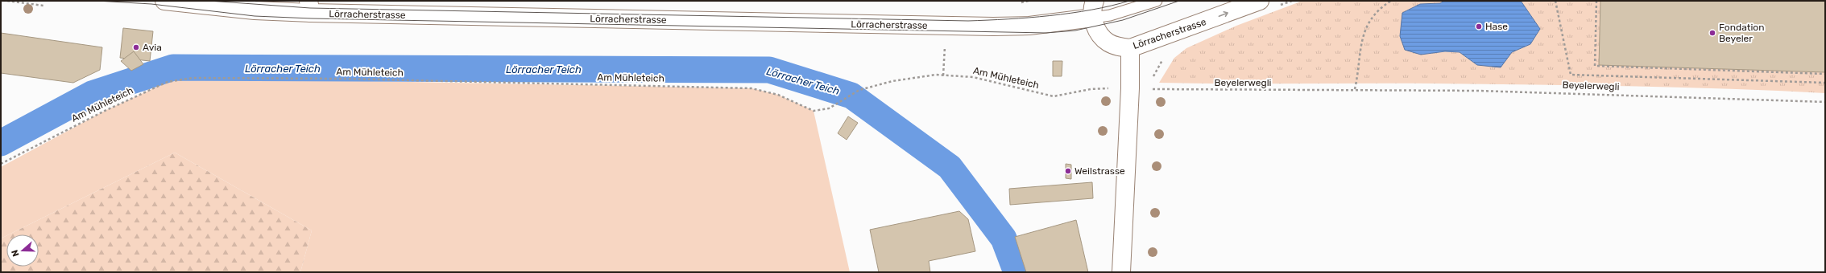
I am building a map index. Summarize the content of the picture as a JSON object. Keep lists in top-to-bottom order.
{
  "streets": {
    "main road": ["Lörracherstrasse"],
    "path": ["Am Mühleteich", "Beyelerwegli"]
  },
  "crossings": [
    ["Am Mühleteich", "Beyelerwegli"]
  ],
  "water": ["Lörracher Teich"],
  "places": [
    "Hase",
    "Fondation Beyeler",
    "Avia",
    "Weilstrasse"
  ],
  "north": "left"
}
